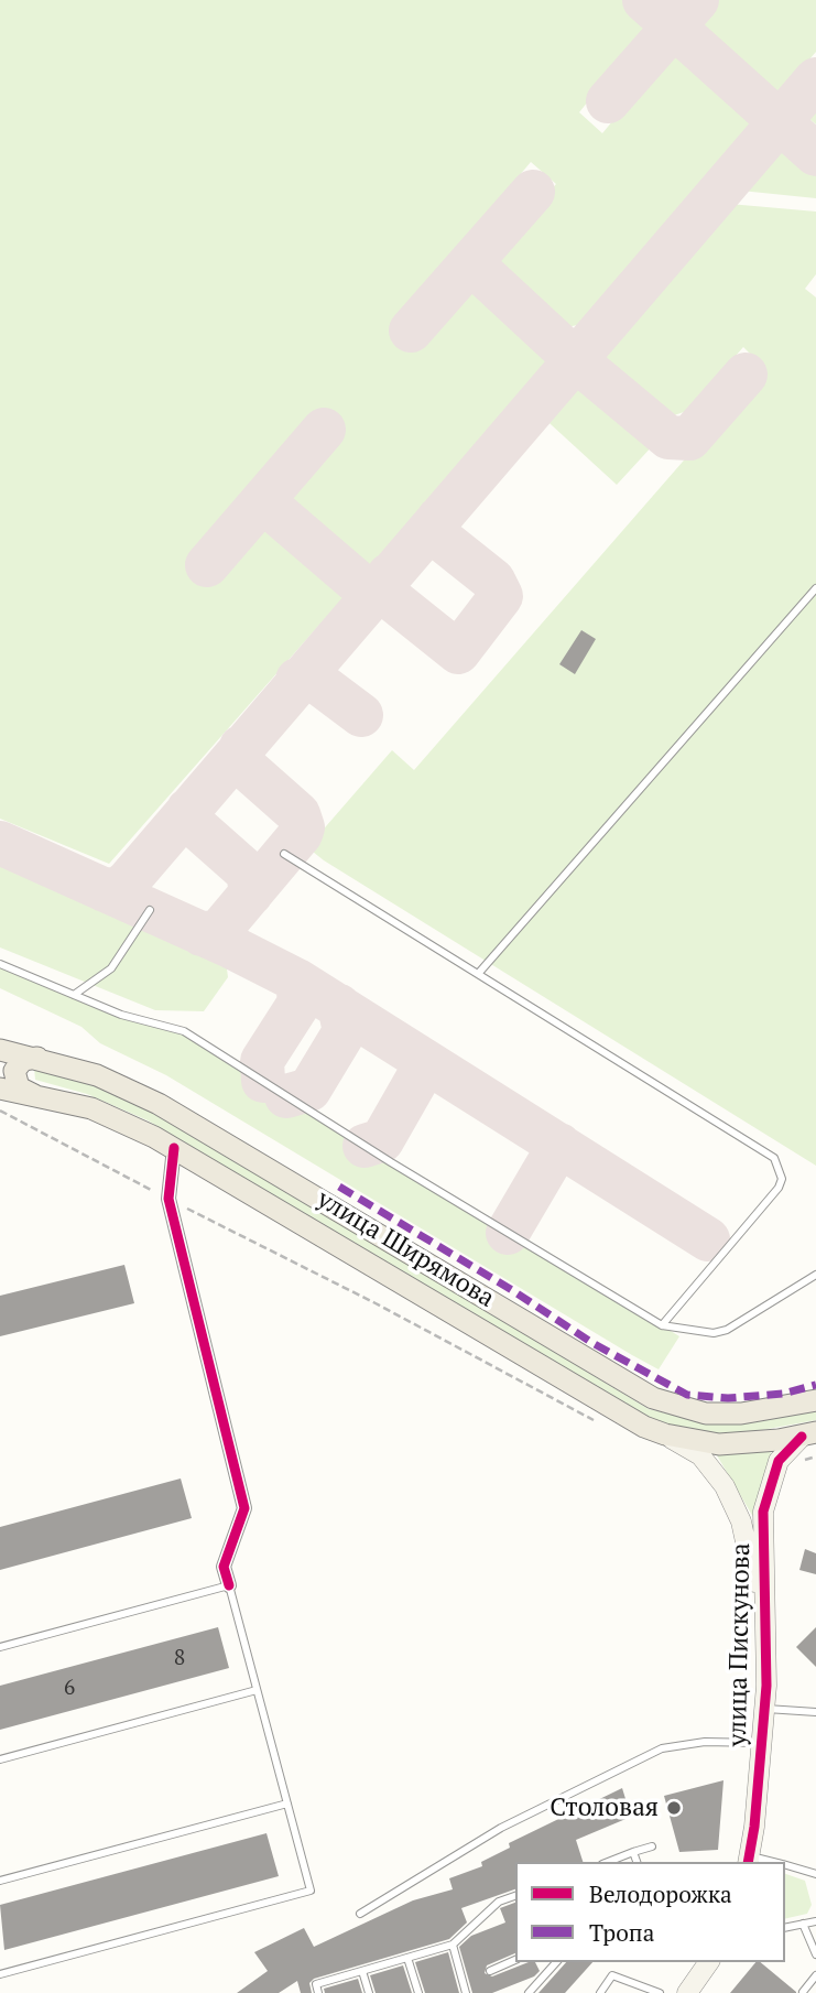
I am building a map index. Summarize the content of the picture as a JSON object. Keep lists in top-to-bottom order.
{
  "streets": {
    "main road": ["улица Ширямова"],
    "street": ["улица Пискунова"]
  },
  "crossings": [
    ["улица Ширямова", "улица Пискунова"]
  ],
  "places": ["Столовая"],
  "house_numbers": ["8", "6"],
  "legend": ["Велодорожка", "Тропа"]
}
